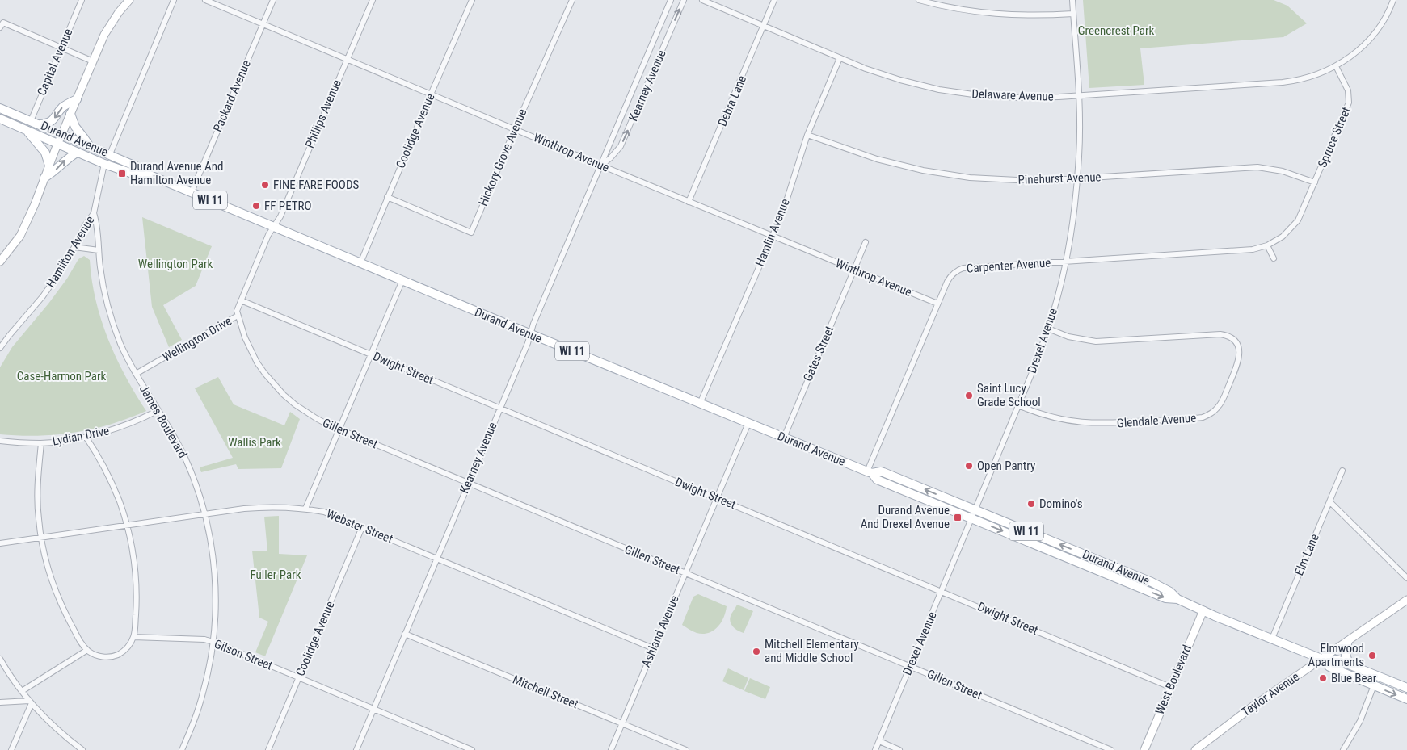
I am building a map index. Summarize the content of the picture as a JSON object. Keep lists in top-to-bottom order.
{
  "streets": {
    "main road": ["Durand Avenue", "WI 11"],
    "street": [
      "Capital Avenue",
      "Kearney Avenue",
      "Delaware Avenue",
      "Packard Avenue",
      "Debra Lane",
      "Phillips Avenue",
      "Coolidge Avenue",
      "Spruce Street",
      "Winthrop Avenue",
      "Hickory Grove Avenue",
      "Pinehurst Avenue",
      "Hamlin Avenue",
      "Hamilton Avenue",
      "Carpenter Avenue",
      "Wellington Drive",
      "Drexel Avenue",
      "Gates Street",
      "Dwight Street",
      "Glendale Avenue",
      "James Boulevard",
      "Gillen Street",
      "Lydian Drive",
      "Webster Street",
      "Elm Lane",
      "Ashland Avenue",
      "Gilson Street",
      "West Boulevard",
      "Mitchell Street",
      "Taylor Avenue"
    ]
  },
  "crossings": [
    ["Capital Avenue", "Durand Avenue"],
    ["Kearney Avenue", "Durand Avenue"],
    ["Kearney Avenue", "Winthrop Avenue"],
    ["Kearney Avenue", "Dwight Street"],
    ["Kearney Avenue", "Gillen Street"],
    ["Kearney Avenue", "Webster Street"],
    ["Kearney Avenue", "Gilson Street"],
    ["Kearney Avenue", "Mitchell Street"],
    ["Delaware Avenue", "Debra Lane"],
    ["Delaware Avenue", "Spruce Street"],
    ["Delaware Avenue", "Hamlin Avenue"],
    ["Delaware Avenue", "Drexel Avenue"],
    ["Packard Avenue", "Durand Avenue"],
    ["Packard Avenue", "Winthrop Avenue"],
    ["Debra Lane", "Winthrop Avenue"],
    ["Phillips Avenue", "Durand Avenue"],
    ["Phillips Avenue", "Winthrop Avenue"],
    ["Phillips Avenue", "Wellington Drive"],
    ["Coolidge Avenue", "Durand Avenue"],
    ["Coolidge Avenue", "Winthrop Avenue"],
    ["Coolidge Avenue", "Hickory Grove Avenue"],
    ["Coolidge Avenue", "Webster Street"],
    ["Coolidge Avenue", "Gilson Street"],
    ["Spruce Street", "Pinehurst Avenue"],
    ["Spruce Street", "Carpenter Avenue"],
    ["Durand Avenue", "Hamlin Avenue"],
    ["Durand Avenue", "Hamilton Avenue"],
    ["Durand Avenue", "Carpenter Avenue"],
    ["Durand Avenue", "Wellington Drive"],
    ["Durand Avenue", "Drexel Avenue"],
    ["Durand Avenue", "Gates Street"],
    ["Durand Avenue", "Elm Lane"],
    ["Durand Avenue", "Ashland Avenue"],
    ["Durand Avenue", "West Boulevard"],
    ["Durand Avenue", "Taylor Avenue"],
    ["Winthrop Avenue", "Hickory Grove Avenue"],
    ["Winthrop Avenue", "Hamlin Avenue"],
    ["Winthrop Avenue", "Carpenter Avenue"],
    ["Winthrop Avenue", "Gates Street"],
    ["Pinehurst Avenue", "Hamlin Avenue"],
    ["Pinehurst Avenue", "Drexel Avenue"],
    ["Hamilton Avenue", "James Boulevard"],
    ["Carpenter Avenue", "Drexel Avenue"],
    ["Wellington Drive", "Dwight Street"],
    ["Wellington Drive", "James Boulevard"],
    ["Wellington Drive", "Gillen Street"],
    ["Drexel Avenue", "Dwight Street"],
    ["Drexel Avenue", "Glendale Avenue"],
    ["Drexel Avenue", "Gillen Street"],
    ["Dwight Street", "Ashland Avenue"],
    ["Dwight Street", "West Boulevard"],
    ["James Boulevard", "Lydian Drive"],
    ["James Boulevard", "Webster Street"],
    ["James Boulevard", "Gilson Street"],
    ["Gillen Street", "Ashland Avenue"],
    ["Webster Street", "Ashland Avenue"],
    ["Ashland Avenue", "Mitchell Street"]
  ],
  "parks": [
    "Greencrest Park",
    "Wellington Park",
    "Case-Harmon Park",
    "Wallis Park",
    "Fuller Park"
  ],
  "places": {
    "transit": ["Durand Avenue And Hamilton Avenue", "Durand Avenue And Drexel Avenue"],
    "other": [
      "FINE FARE FOODS",
      "FF PETRO",
      "Saint Lucy Grade School",
      "Open Pantry",
      "Domino's",
      "Mitchell Elementary and Middle School",
      "Elmwood Apartments",
      "Blue Bear"
    ]
  }
}
